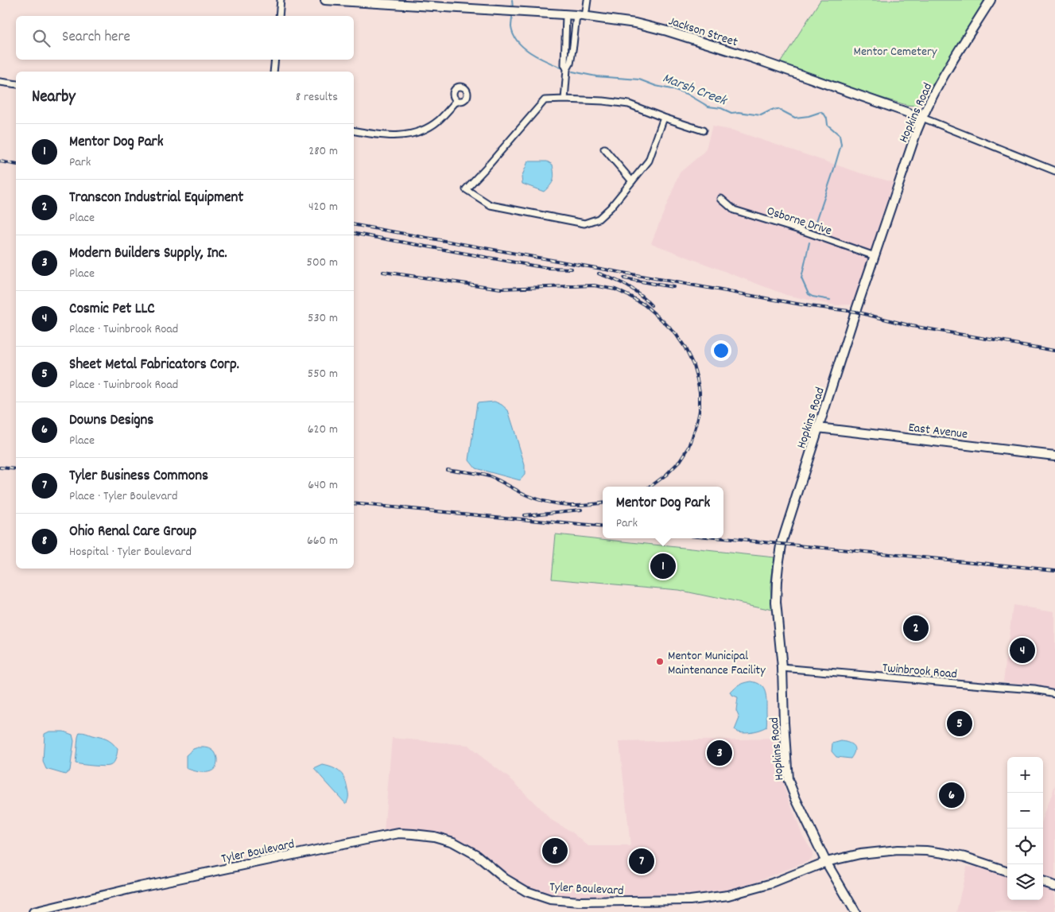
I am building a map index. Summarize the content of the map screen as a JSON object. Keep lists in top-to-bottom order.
{
  "streets": {
    "street": [
      "Jackson Street",
      "Hopkins Road",
      "Osborne Drive",
      "East Avenue",
      "Twinbrook Road",
      "Tyler Boulevard"
    ]
  },
  "crossings": [
    ["Jackson Street", "Hopkins Road"],
    ["Hopkins Road", "Osborne Drive"],
    ["Hopkins Road", "East Avenue"],
    ["Hopkins Road", "Twinbrook Road"],
    ["Hopkins Road", "Tyler Boulevard"]
  ],
  "water": ["Marsh Creek"],
  "parks": ["Mentor Cemetery"],
  "places": ["Mentor Municipal Maintenance Facility"],
  "page": {
    "search": "Search here",
    "heading": ["Nearby", "8 results"],
    "list": [
      {
        "mark": "1",
        "name": "Mentor Dog Park",
        "note": "Park",
        "value": "280 m"
      },
      {
        "mark": "2",
        "name": "Transcon Industrial Equipment",
        "note": "Place",
        "value": "420 m"
      },
      {
        "mark": "3",
        "name": "Modern Builders Supply, Inc.",
        "note": "Place",
        "value": "500 m"
      },
      {
        "mark": "4",
        "name": "Cosmic Pet LLC",
        "note": "Place · Twinbrook Road",
        "value": "530 m"
      },
      {
        "mark": "5",
        "name": "Sheet Metal Fabricators Corp.",
        "note": "Place · Twinbrook Road",
        "value": "550 m"
      },
      {
        "mark": "6",
        "name": "Downs Designs",
        "note": "Place",
        "value": "620 m"
      },
      {
        "mark": "7",
        "name": "Tyler Business Commons",
        "note": "Place · Tyler Boulevard",
        "value": "640 m"
      },
      {
        "mark": "8",
        "name": "Ohio Renal Care Group",
        "note": "Hospital · Tyler Boulevard",
        "value": "660 m"
      }
    ],
    "popup": ["Mentor Dog Park", "Park"],
    "pins": [
      "1",
      "2",
      "4",
      "5",
      "3",
      "6",
      "8",
      "7"
    ],
    "map_buttons": ["+", "−"]
  }
}
